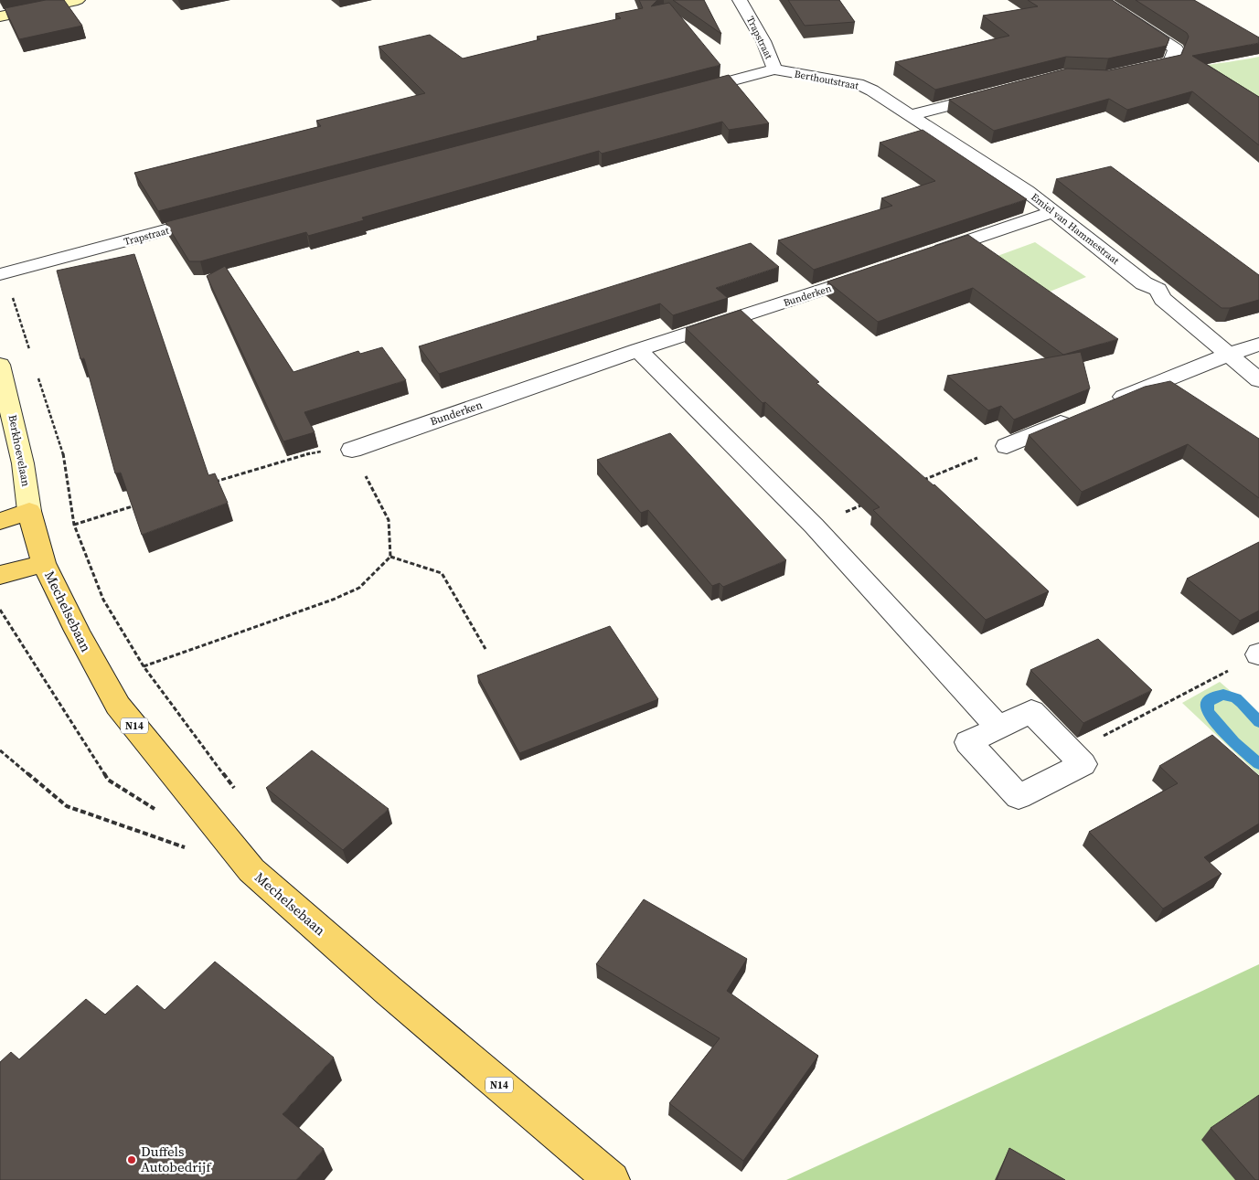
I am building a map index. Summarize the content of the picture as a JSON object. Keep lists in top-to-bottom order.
{
  "streets": {
    "main road": ["Berkhoevelaan", "Mechelsebaan", "N14"],
    "street": [
      "Trapstraat",
      "Berthoutstraat",
      "Emiel van Hammestraat",
      "Bunderken"
    ]
  },
  "crossings": [
    ["Trapstraat", "Berthoutstraat"],
    ["Berthoutstraat", "Emiel van Hammestraat"],
    ["Berkhoevelaan", "Mechelsebaan"]
  ],
  "places": ["Duffels Autobedrijf"]
}
